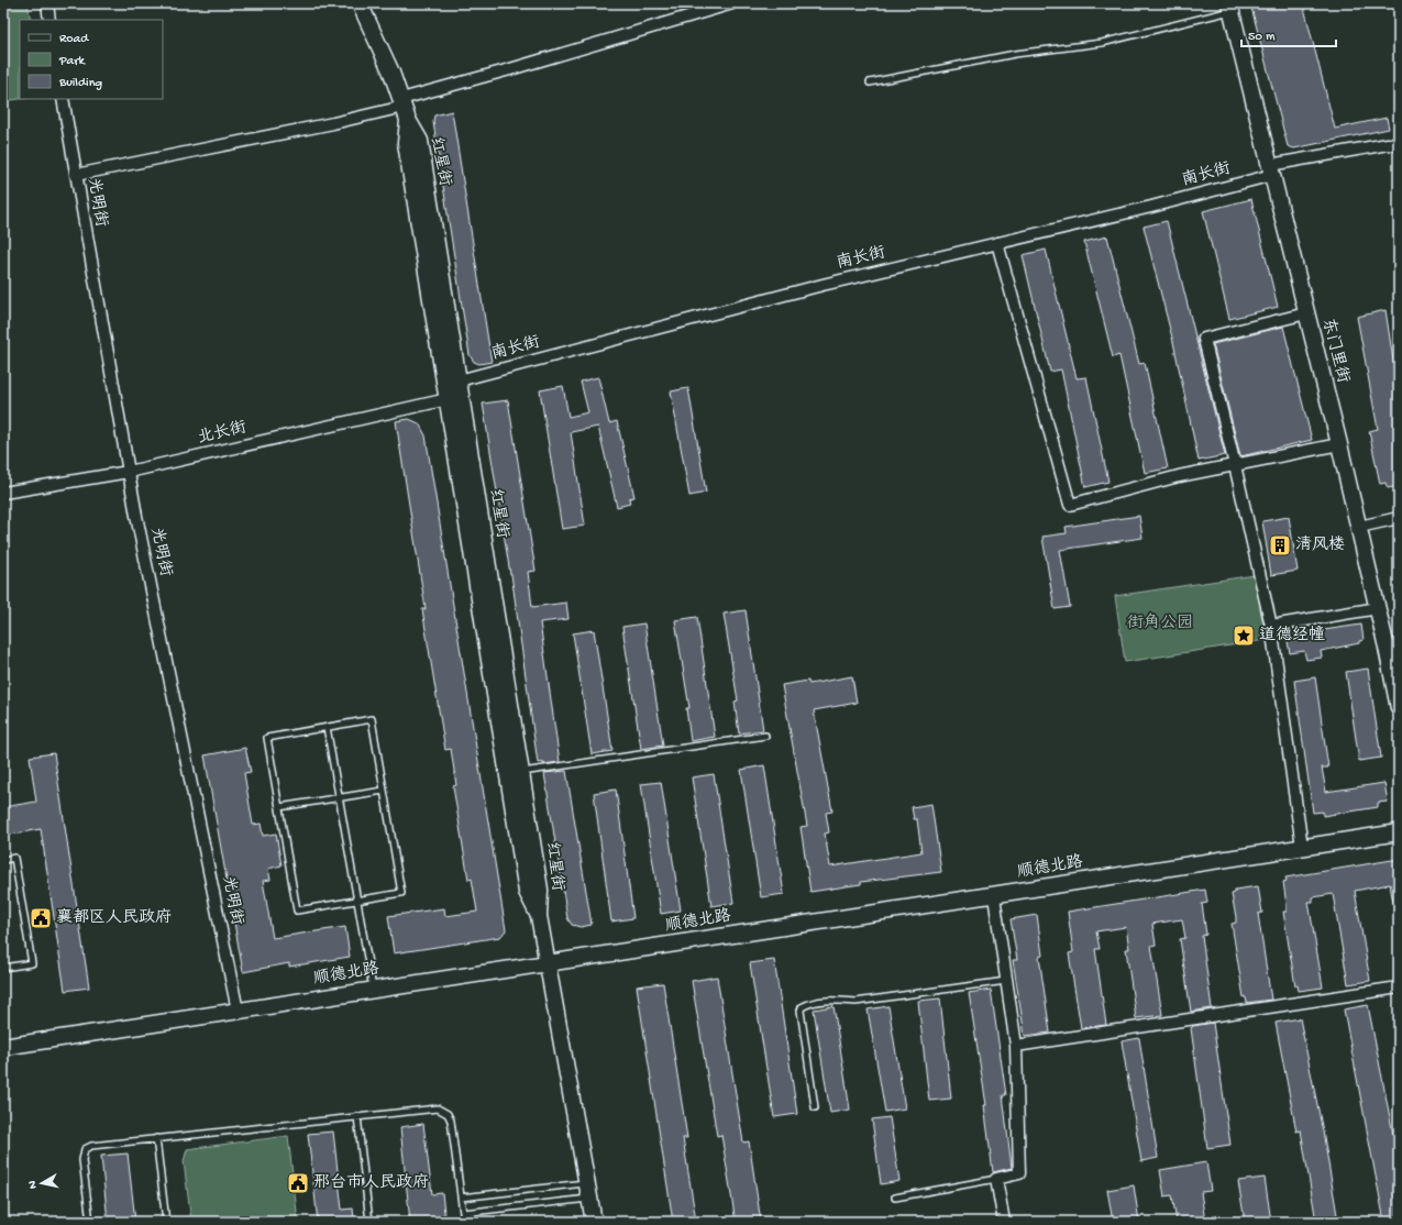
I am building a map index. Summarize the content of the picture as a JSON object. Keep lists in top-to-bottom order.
{
  "streets": {
    "street": [
      "红星街",
      "南长街",
      "光明街",
      "东门里街",
      "北长街",
      "顺德北路"
    ]
  },
  "crossings": [
    ["红星街", "南长街"],
    ["红星街", "北长街"],
    ["红星街", "顺德北路"],
    ["南长街", "东门里街"],
    ["光明街", "北长街"],
    ["光明街", "顺德北路"]
  ],
  "parks": ["街角公园"],
  "places": {
    "building": ["清风楼"],
    "place": ["道德经幢"],
    "public building": ["襄都区人民政府", "邢台市人民政府"]
  },
  "legend": ["Road", "Park", "Building"],
  "scale_bar": "50 m",
  "north": "left"
}
